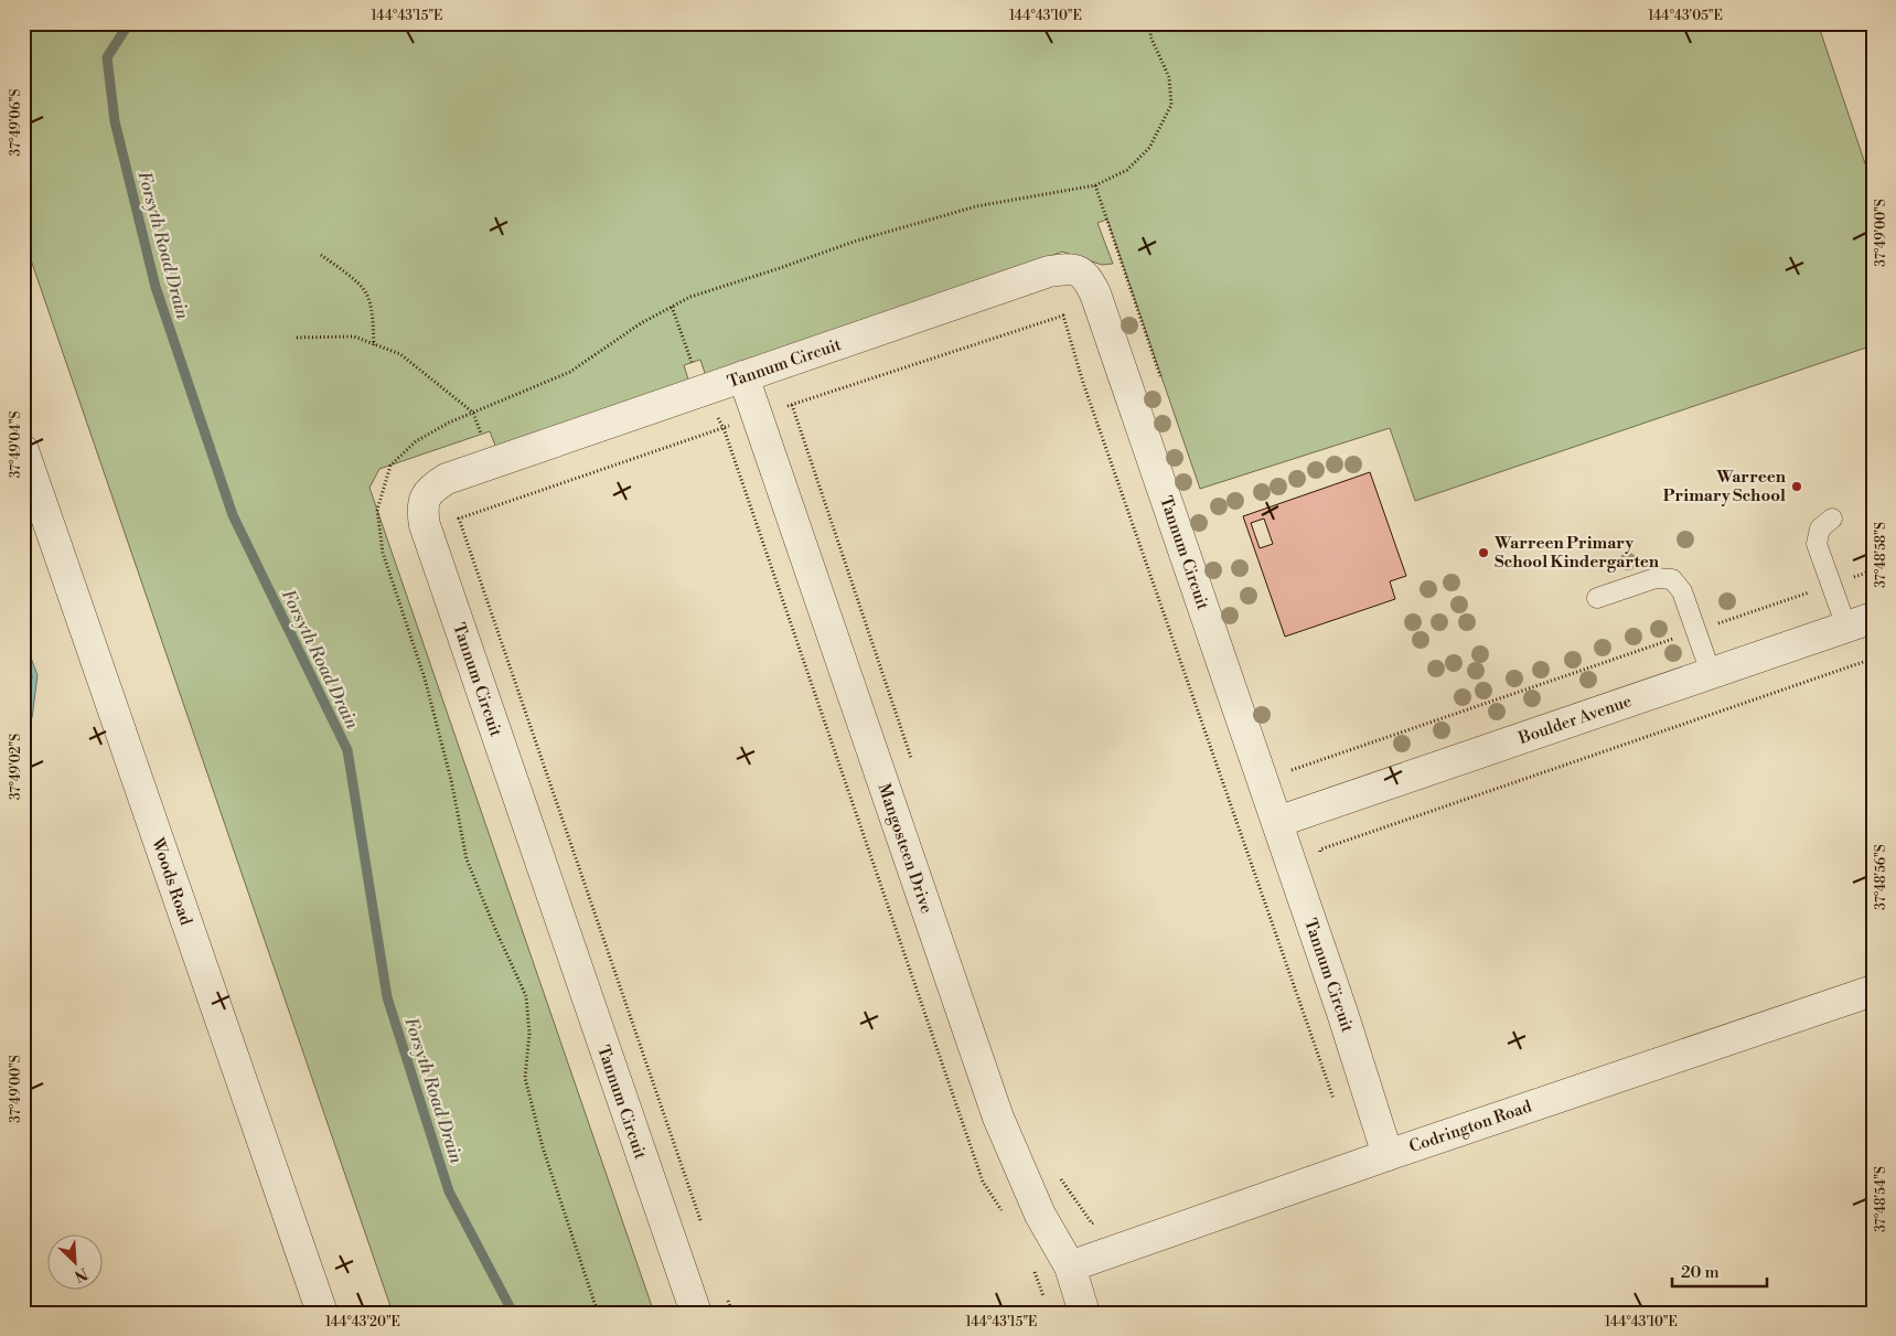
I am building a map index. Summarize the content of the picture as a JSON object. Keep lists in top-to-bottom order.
{
  "streets": {
    "street": [
      "Tannum Circuit",
      "Boulder Avenue",
      "Mangosteen Drive",
      "Woods Road",
      "Codrington Road"
    ]
  },
  "crossings": [
    ["Tannum Circuit", "Boulder Avenue"],
    ["Tannum Circuit", "Mangosteen Drive"],
    ["Tannum Circuit", "Codrington Road"],
    ["Mangosteen Drive", "Codrington Road"]
  ],
  "water": ["Forsyth Road Drain"],
  "places": ["Warreen Primary School", "Warreen Primary School Kindergarten"],
  "scale_bar": "20 m",
  "north": "bottom right",
  "coordinates": [
    "144°43'15\"E",
    "144°43'10\"E",
    "144°43'05\"E",
    "37°49'06\"S",
    "37°49'00\"S",
    "37°49'04\"S",
    "37°48'58\"S",
    "37°49'02\"S",
    "37°48'56\"S",
    "37°48'54\"S",
    "144°43'20\"E"
  ]
}
